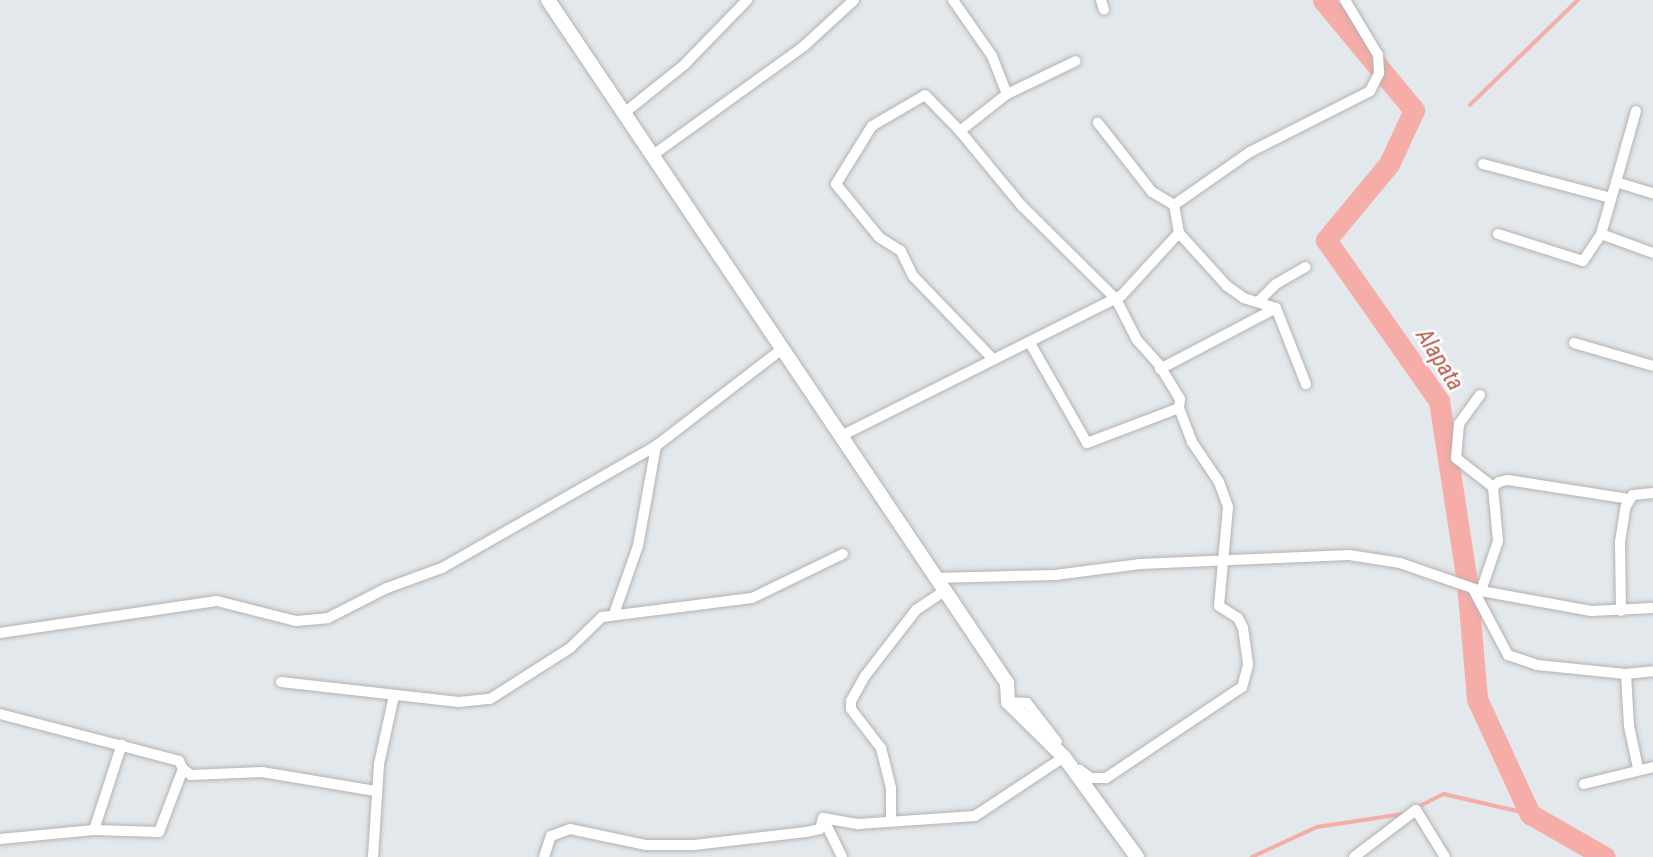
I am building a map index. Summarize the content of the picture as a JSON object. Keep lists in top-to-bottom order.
{
  "water": ["Alapata"]
}
